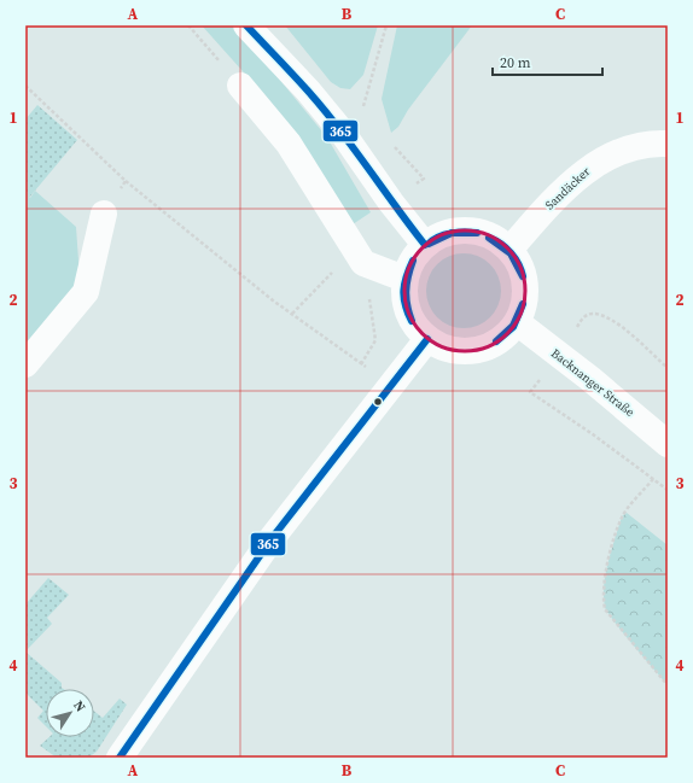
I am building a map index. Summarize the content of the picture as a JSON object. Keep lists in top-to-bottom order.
{
  "streets": {
    "street": ["Sandäcker", "Backnanger Straße"]
  },
  "crossings": [
    ["Sandäcker", "Backnanger Straße"]
  ],
  "lines": ["transit line 365"],
  "scale_bar": "20 m",
  "north": "top right",
  "grid": {
    "columns": ["A", "B", "C"],
    "rows": [
      "1",
      "2",
      "3",
      "4"
    ]
  }
}
